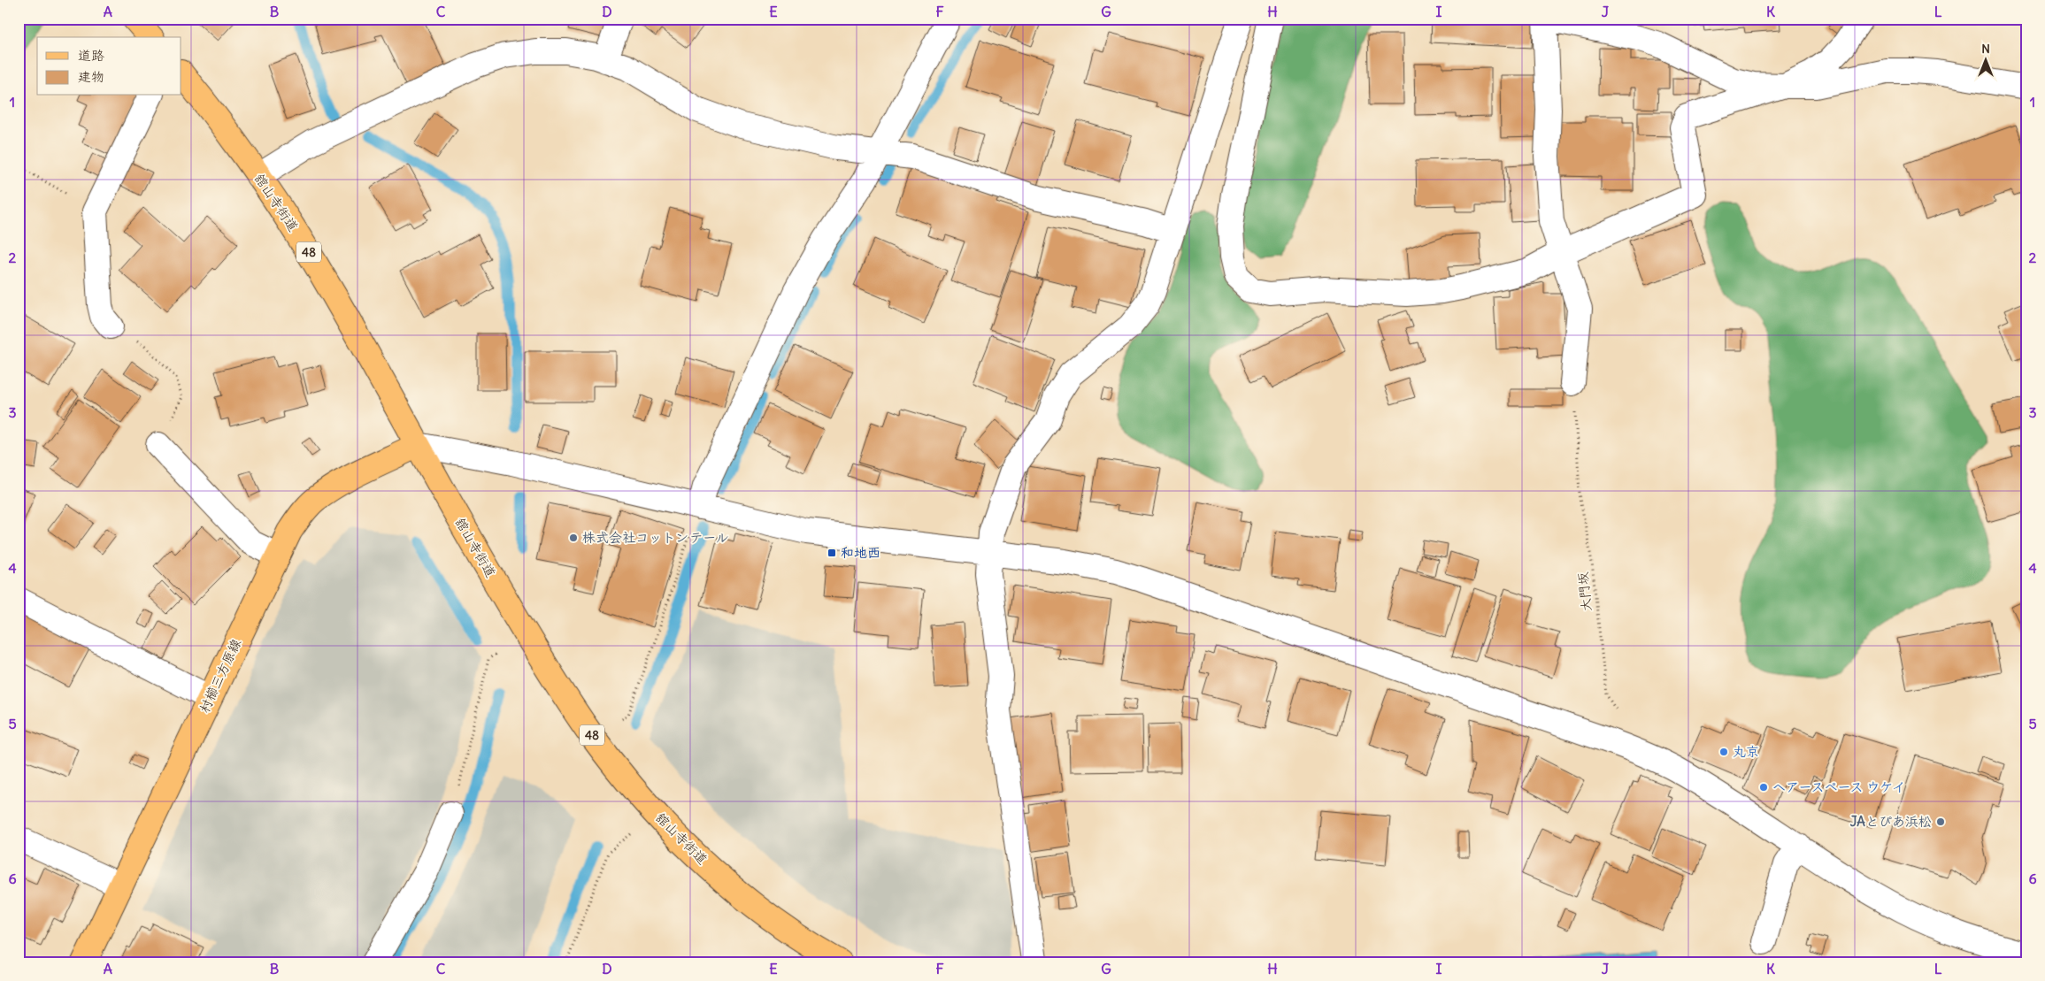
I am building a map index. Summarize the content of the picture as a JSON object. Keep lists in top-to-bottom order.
{
  "streets": {
    "main road": ["舘山寺街道", "48", "村櫛三方原線"],
    "path": ["大門坂"]
  },
  "crossings": [
    ["舘山寺街道", "村櫛三方原線"]
  ],
  "places": {
    "other": [
      "株式会社コットンテール",
      "丸京",
      "ヘアースペース ウケイ",
      "JAとぴあ浜松"
    ],
    "transit": ["和地西"]
  },
  "legend": ["道路", "建物"],
  "north": "top",
  "grid": {
    "columns": [
      "A",
      "B",
      "C",
      "D",
      "E",
      "F",
      "G",
      "H",
      "I",
      "J",
      "K",
      "L"
    ],
    "rows": [
      "1",
      "2",
      "3",
      "4",
      "5",
      "6"
    ]
  }
}
